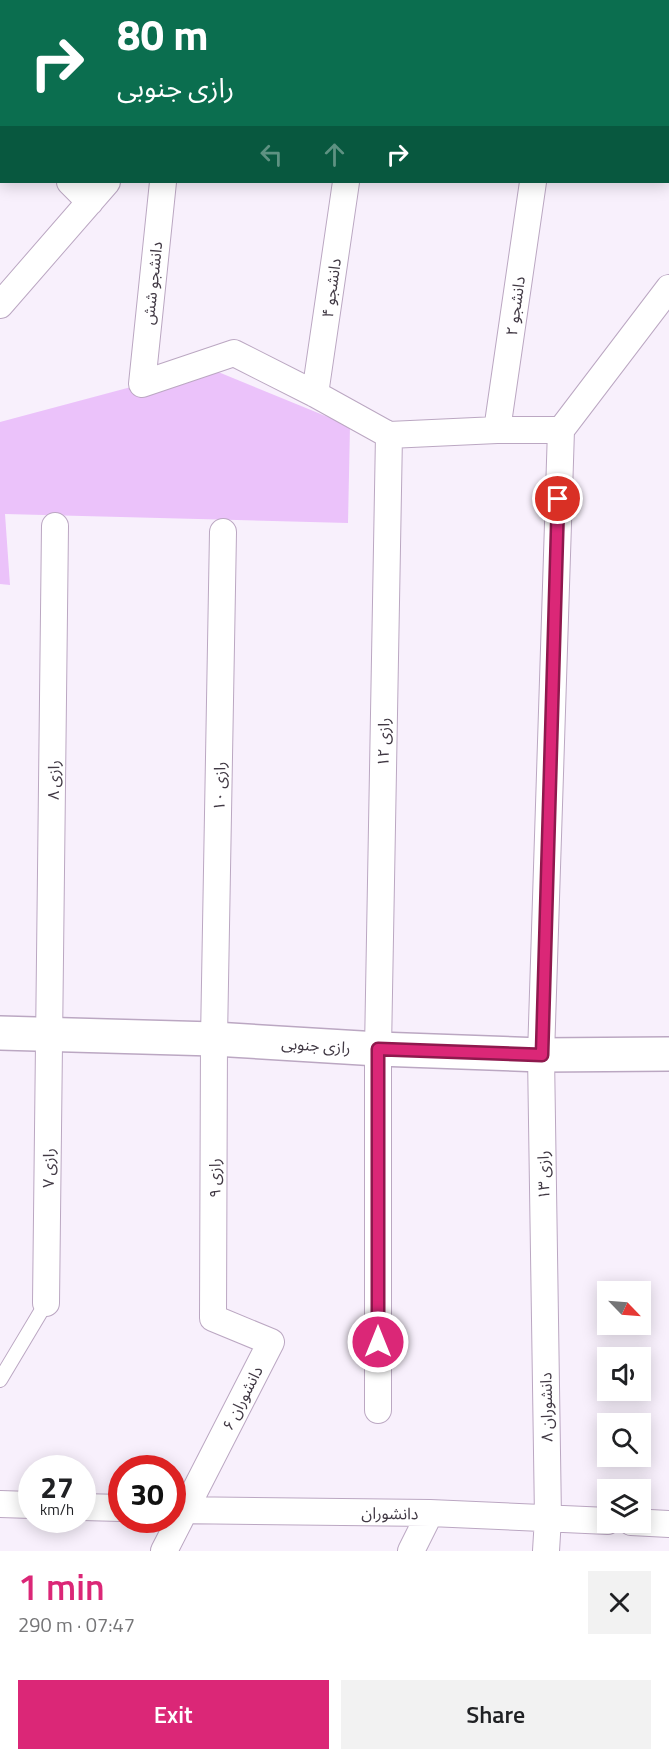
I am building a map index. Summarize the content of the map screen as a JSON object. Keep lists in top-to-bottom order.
{
  "streets": {
    "main road": ["رازی جنوبی"],
    "street": [
      "دانشجو شش",
      "دانشجو ۴",
      "دانشجو ۲",
      "رازی ۱۲",
      "رازی ۸",
      "رازی ۱۰",
      "رازی ۷",
      "رازی ۱۳",
      "رازی ۹",
      "دانشوران ۶",
      "دانشوران ۸",
      "دانشوران"
    ]
  },
  "crossings": [
    ["دانشجو شش", "دانشجو ۴"],
    ["رازی ۱۲", "رازی جنوبی"],
    ["رازی ۸", "رازی جنوبی"],
    ["رازی ۸", "رازی ۷"],
    ["رازی ۱۰", "رازی جنوبی"],
    ["رازی ۱۰", "رازی ۹"],
    ["رازی جنوبی", "رازی ۷"],
    ["رازی جنوبی", "رازی ۱۳"],
    ["رازی جنوبی", "رازی ۹"],
    ["رازی ۱۳", "دانشوران ۸"],
    ["رازی ۹", "دانشوران ۶"],
    ["دانشوران ۸", "دانشوران"]
  ],
  "north": "bottom right",
  "page": {
    "turn": ["80 m", "رازی جنوبی"],
    "speed": "27 km/h",
    "limit": "30",
    "heading": ["1 min", "290 m · 07:47"],
    "buttons": ["Exit", "Share"]
  }
}
